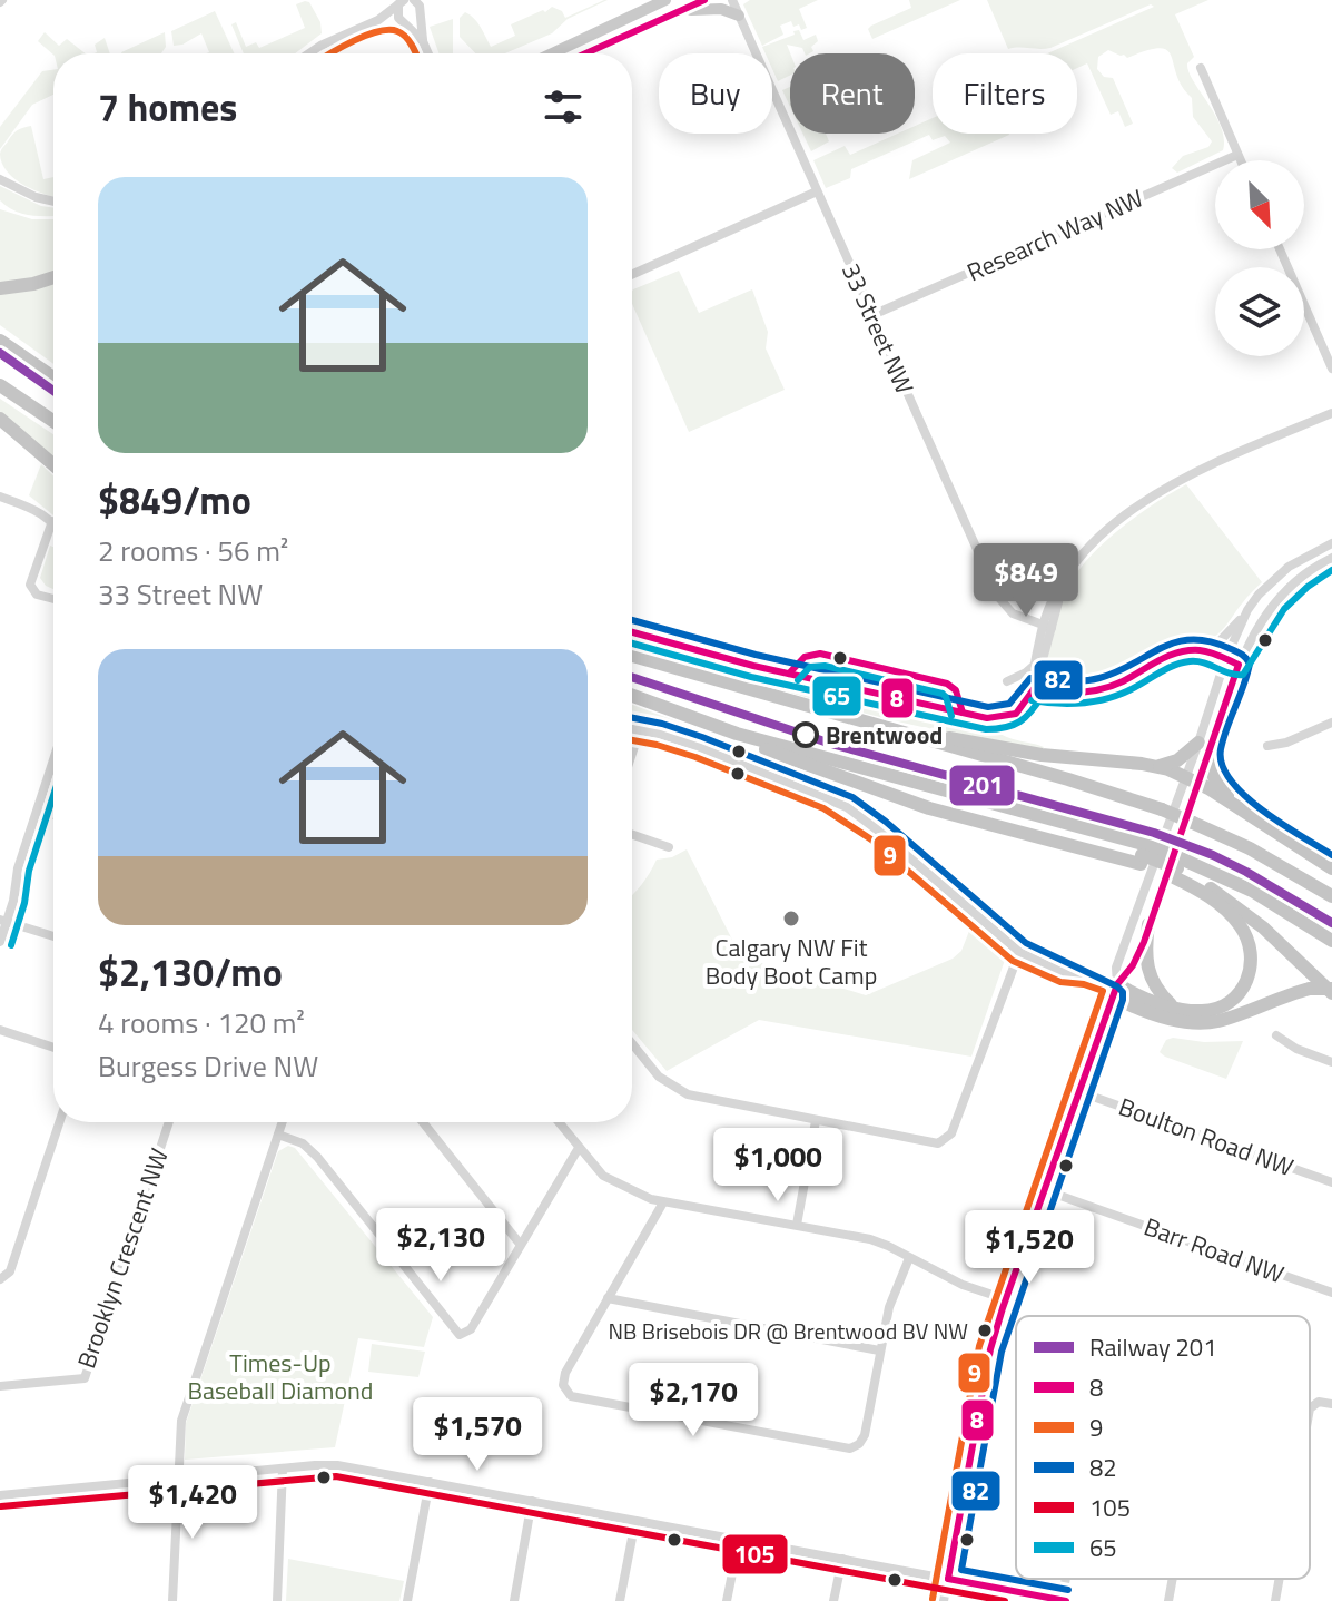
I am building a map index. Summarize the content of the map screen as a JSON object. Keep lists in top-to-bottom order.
{
  "streets": {
    "street": [
      "Research Way NW",
      "33 Street NW",
      "Boulton Road NW",
      "Barr Road NW",
      "Brooklyn Crescent NW"
    ]
  },
  "crossings": [
    ["Research Way NW", "33 Street NW"]
  ],
  "parks": ["Times-Up Baseball Diamond"],
  "places": ["Brentwood", "Calgary NW Fit Body Boot Camp", "NB Brisebois DR @ Brentwood BV NW"],
  "lines": [
    "transit line 8",
    "transit line 9",
    "rail line 201",
    "transit line 65",
    "transit line 82",
    "transit line 105"
  ],
  "legend": [
    "Railway 201",
    "8",
    "9",
    "82",
    "105",
    "65"
  ],
  "north": "bottom right",
  "page": {
    "chip": ["Buy", "Rent", "Filters"],
    "heading": "7 homes",
    "list": [
      {
        "name": "$849/mo",
        "note": "2 rooms · 56 m² · 33 Street NW"
      },
      {
        "name": "$2,130/mo",
        "note": "4 rooms · 120 m² · Burgess Drive NW"
      }
    ],
    "price": [
      "$849",
      "$1,000",
      "$2,130",
      "$1,520",
      "$2,170",
      "$1,570",
      "$1,420"
    ]
  }
}
